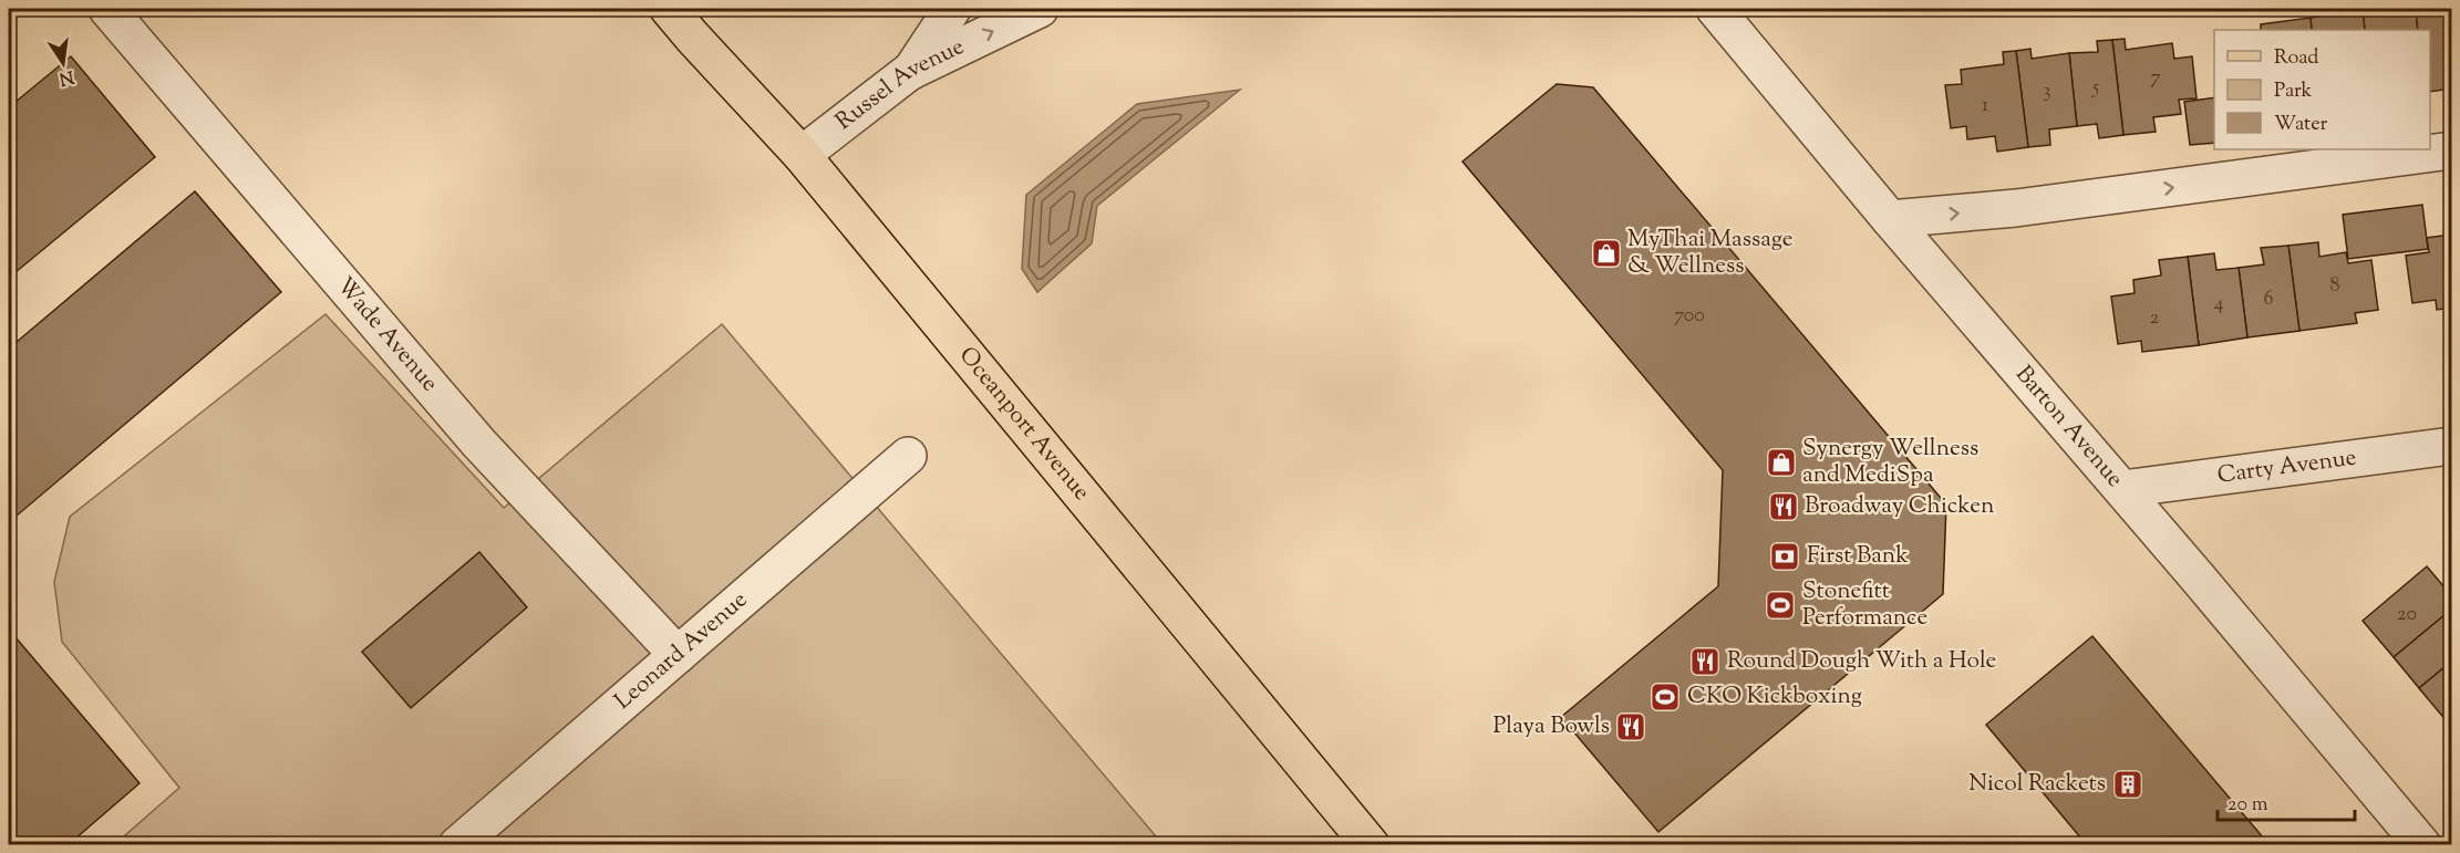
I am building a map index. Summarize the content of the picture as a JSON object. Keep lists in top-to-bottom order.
{
  "streets": {
    "main road": ["Oceanport Avenue"],
    "street": [
      "Russel Avenue",
      "Wade Avenue",
      "Barton Avenue",
      "Carty Avenue",
      "Leonard Avenue"
    ]
  },
  "crossings": [
    ["Russel Avenue", "Oceanport Avenue"],
    ["Wade Avenue", "Leonard Avenue"],
    ["Barton Avenue", "Carty Avenue"]
  ],
  "one_way": ["Russel Avenue"],
  "places": {
    "shop": ["MyThai Massage & Wellness", "Synergy Wellness and MediSpa"],
    "restaurant": ["Broadway Chicken", "Round Dough With a Hole", "Playa Bowls"],
    "bank": ["First Bank"],
    "sports": ["Stonefitt Performance", "CKO Kickboxing"],
    "building": ["Nicol Rackets"]
  },
  "house_numbers": [
    "7",
    "5",
    "3",
    "1",
    "8",
    "6",
    "4",
    "700",
    "2",
    "20"
  ],
  "legend": ["Road", "Park", "Water"],
  "scale_bar": "20 m",
  "north": "bottom"
}
